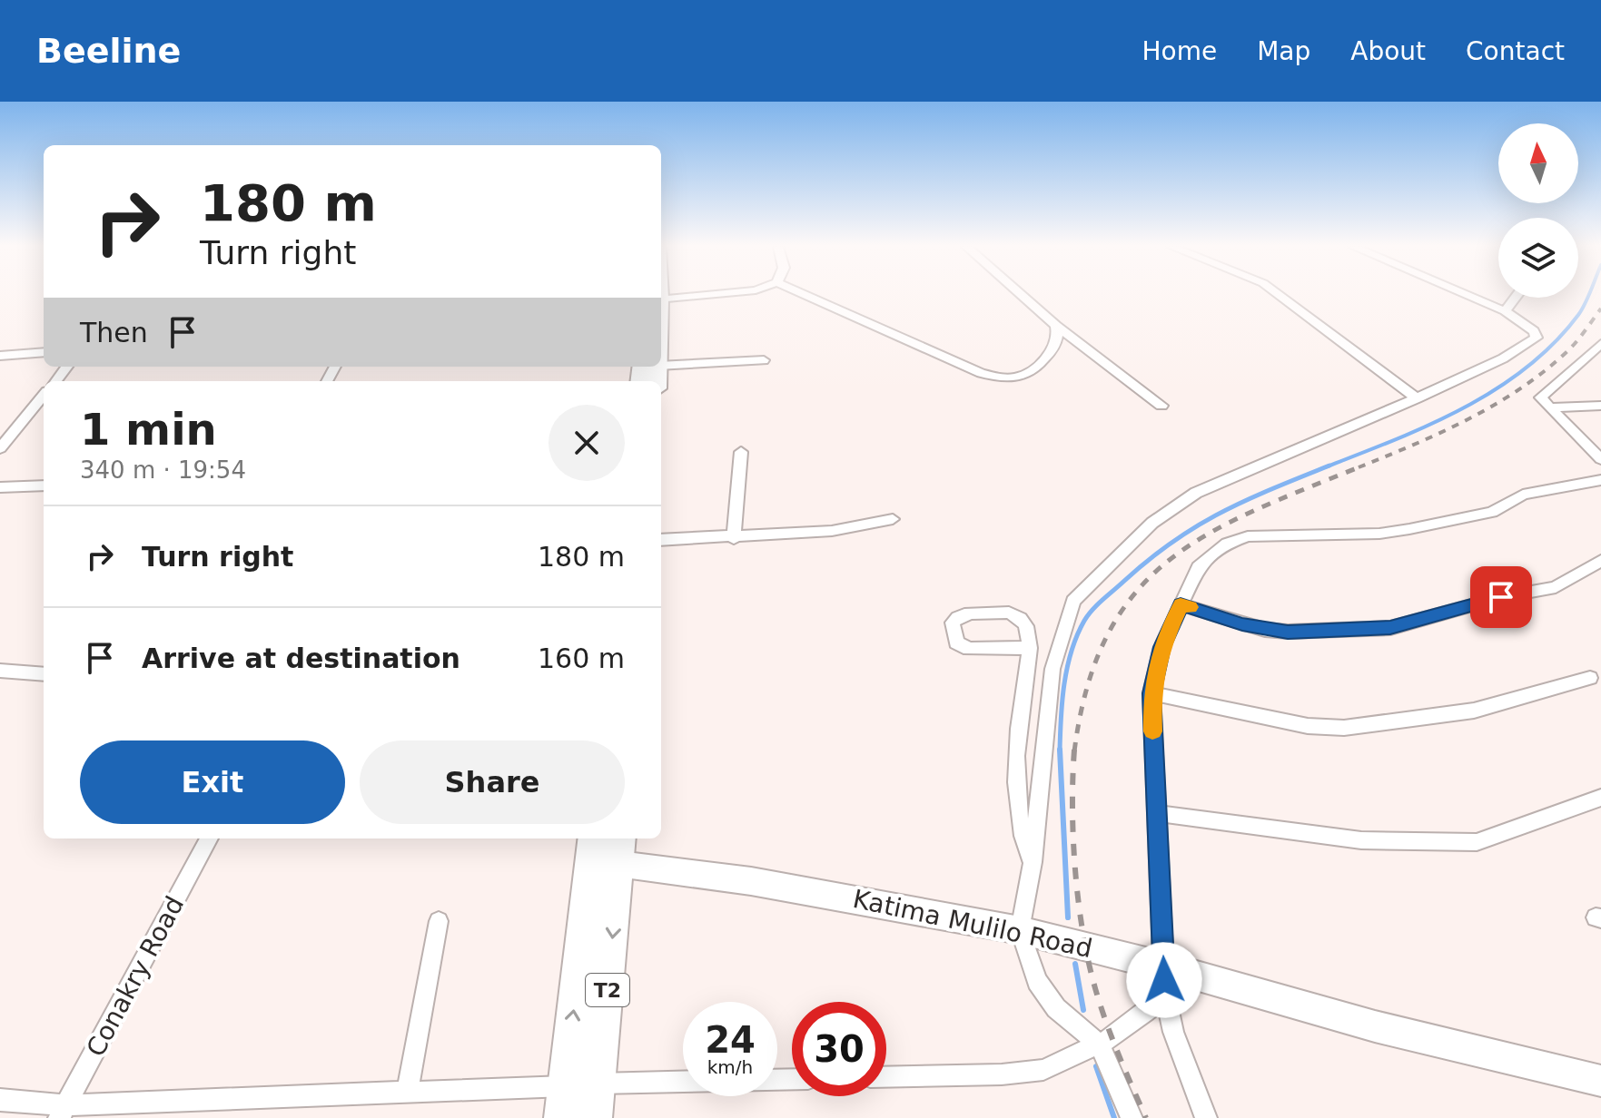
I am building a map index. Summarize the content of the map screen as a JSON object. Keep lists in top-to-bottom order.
{
  "streets": {
    "main road": ["Katima Mulilo Road", "T2"],
    "street": ["Conakry Road"]
  },
  "crossings": [
    ["Katima Mulilo Road", "T2"]
  ],
  "north": "top",
  "page": {
    "header": "Beeline",
    "nav": [
      "Home",
      "Map",
      "About",
      "Contact"
    ],
    "turn": ["180 m", "Turn right"],
    "then": "Then",
    "heading": ["1 min", "340 m · 19:54"],
    "list": [
      {
        "name": "Turn right",
        "value": "180 m"
      },
      {
        "name": "Arrive at destination",
        "value": "160 m"
      }
    ],
    "buttons": ["Exit", "Share"],
    "speed": "24 km/h",
    "limit": "30"
  }
}
